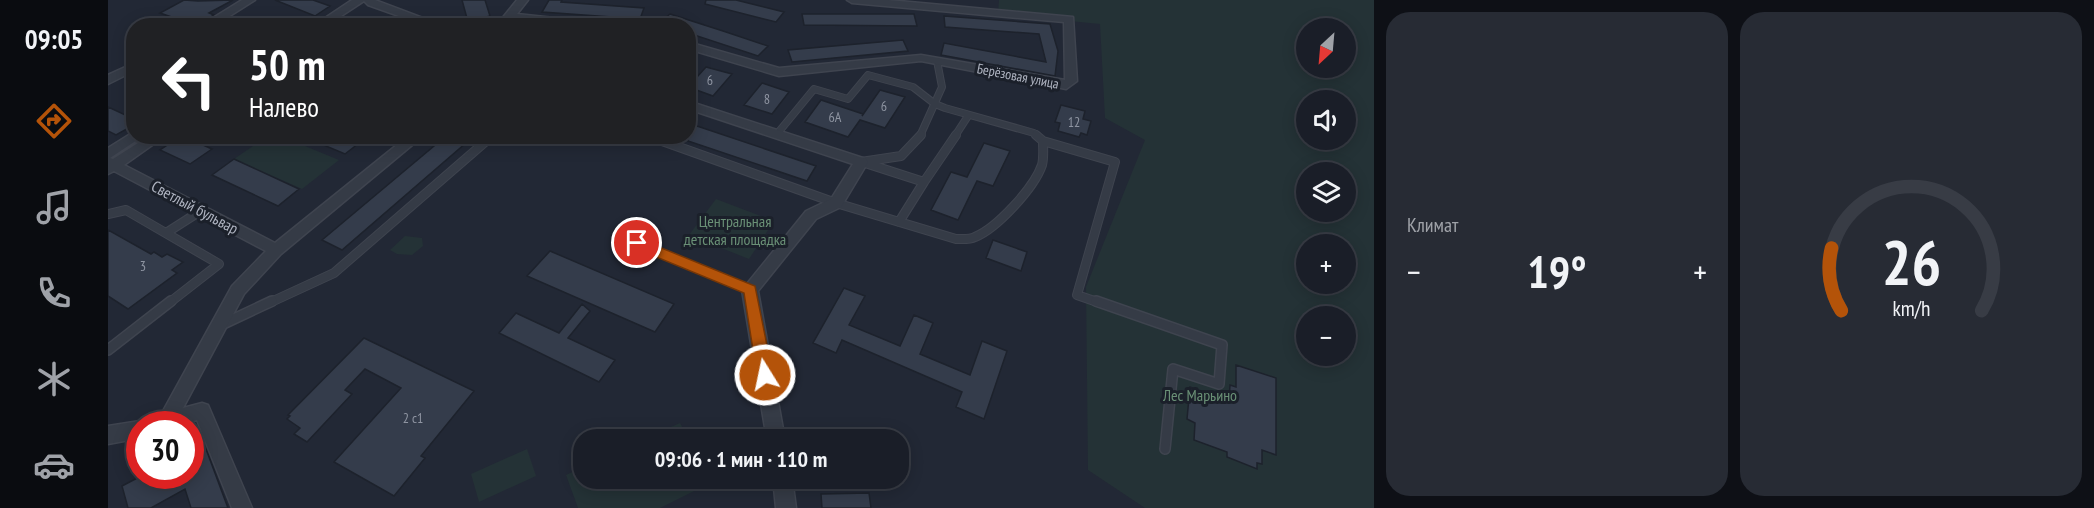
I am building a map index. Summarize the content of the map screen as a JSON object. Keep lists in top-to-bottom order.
{
  "streets": {
    "street": ["Берёзовая улица", "Светлый бульвар"]
  },
  "parks": ["Центральная детская площадка", "Лес Марьино"],
  "house_numbers": [
    "6",
    "8",
    "6",
    "6А",
    "12",
    "3",
    "2 с1"
  ],
  "north": "bottom left",
  "page": {
    "tabs": "09:05",
    "tile": "Климат",
    "map_buttons": ["+", "−"],
    "turn": ["50 m", "Налево"],
    "heat": ["−", "19°", "+"],
    "limit": "30",
    "trip": "09:06 · 1 мин · 110 m",
    "gauge": ["26", "km/h"]
  }
}
